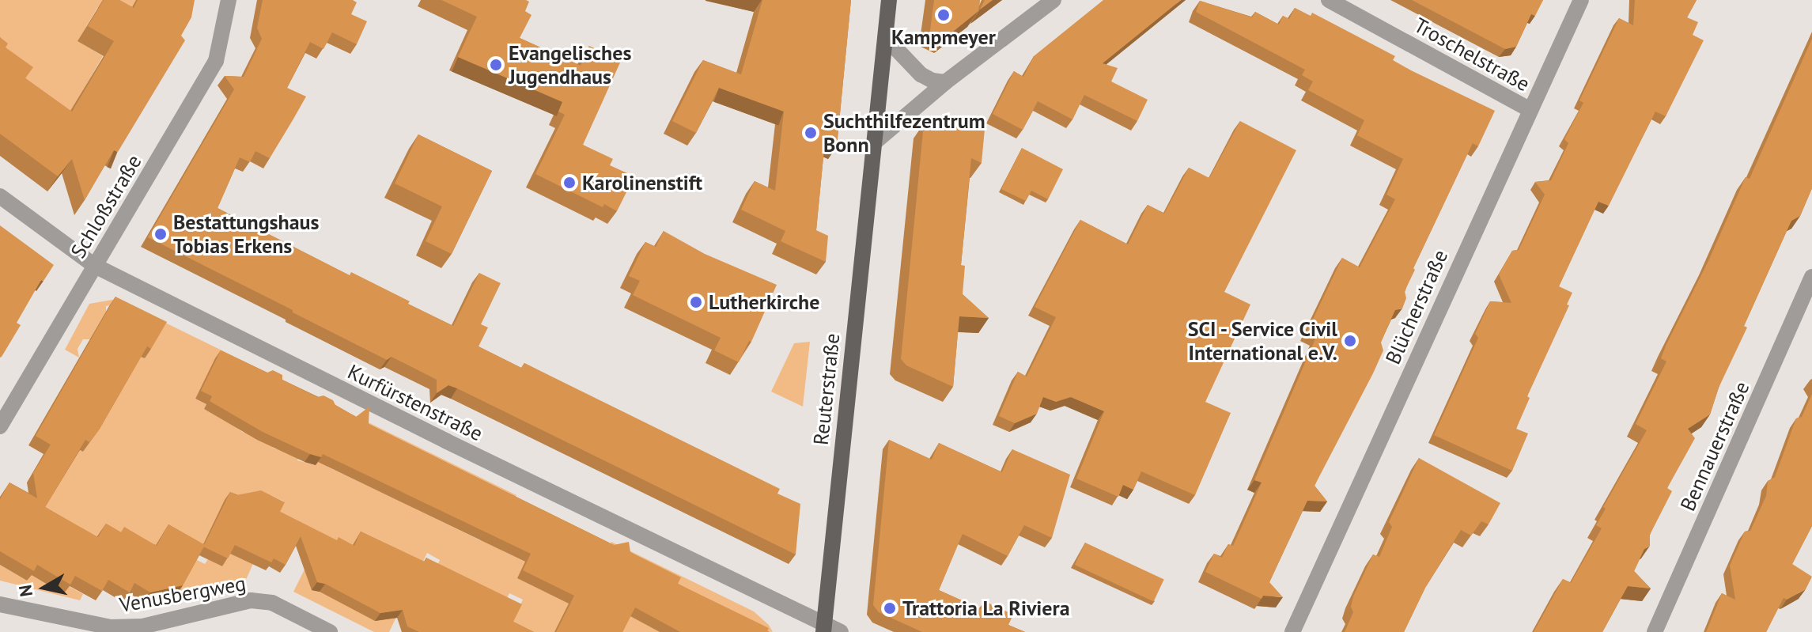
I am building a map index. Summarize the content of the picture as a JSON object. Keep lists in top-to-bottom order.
{
  "streets": {
    "main road": ["Reuterstraße"],
    "street": [
      "Troschelstraße",
      "Schloßstraße",
      "Blücherstraße",
      "Kurfürstenstraße",
      "Bennauerstraße",
      "Venusbergweg"
    ]
  },
  "crossings": [
    ["Troschelstraße", "Blücherstraße"],
    ["Schloßstraße", "Kurfürstenstraße"],
    ["Reuterstraße", "Kurfürstenstraße"]
  ],
  "places": [
    "Kampmeyer",
    "Evangelisches Jugendhaus",
    "Suchthilfezentrum Bonn",
    "Karolinenstift",
    "Bestattungshaus Tobias Erkens",
    "Lutherkirche",
    "SCI - Service Civil International e.V.",
    "Trattoria La Riviera"
  ],
  "north": "left"
}
